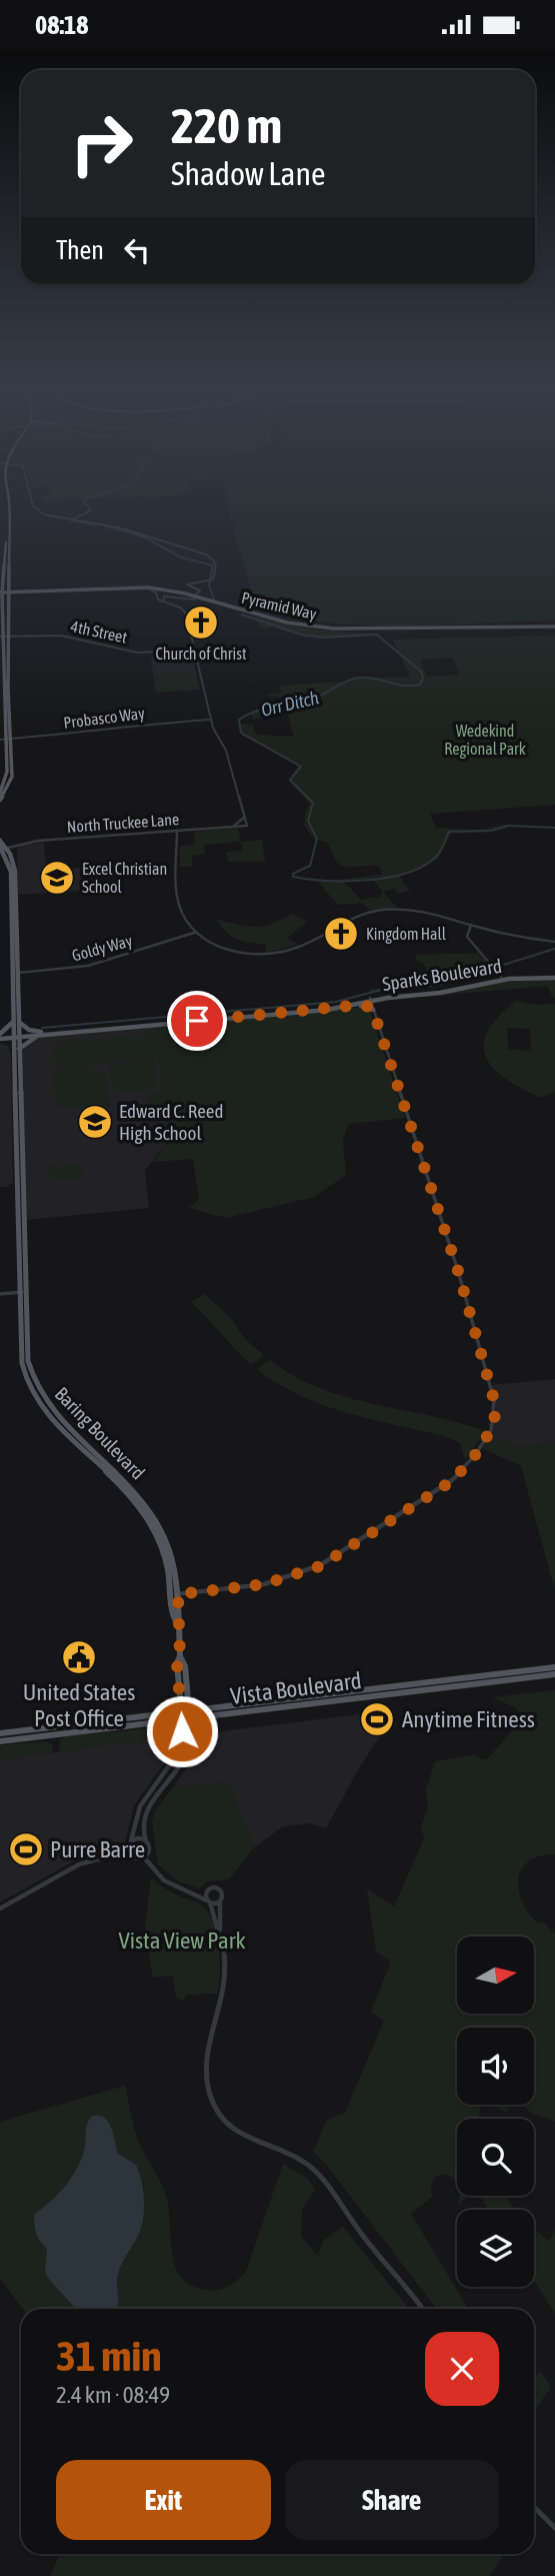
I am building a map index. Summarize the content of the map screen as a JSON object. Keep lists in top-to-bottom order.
{
  "streets": {
    "main road": [
      "Pyramid Way",
      "Sparks Boulevard",
      "Baring Boulevard",
      "Vista Boulevard"
    ],
    "street": [
      "4th Street",
      "Probasco Way",
      "North Truckee Lane",
      "Goldy Way"
    ]
  },
  "crossings": [
    ["North Truckee Lane", "Baring Boulevard"],
    ["Goldy Way", "Baring Boulevard"],
    ["Sparks Boulevard", "Baring Boulevard"],
    ["Baring Boulevard", "Vista Boulevard"]
  ],
  "water": ["Orr Ditch"],
  "parks": ["Wedekind Regional Park", "Vista View Park"],
  "places": {
    "church": ["Church of Christ", "Kingdom Hall"],
    "school or university": ["Excel Christian School", "Edward C. Reed High School"],
    "public building": ["United States Post Office"],
    "sports": ["Anytime Fitness", "Purre Barre"]
  },
  "north": "right",
  "page": {
    "status": "08:18",
    "turn": ["220 m", "Shadow Lane"],
    "then": "Then",
    "heading": ["31 min", "2.4 km · 08:49"],
    "buttons": ["Exit", "Share"]
  }
}
